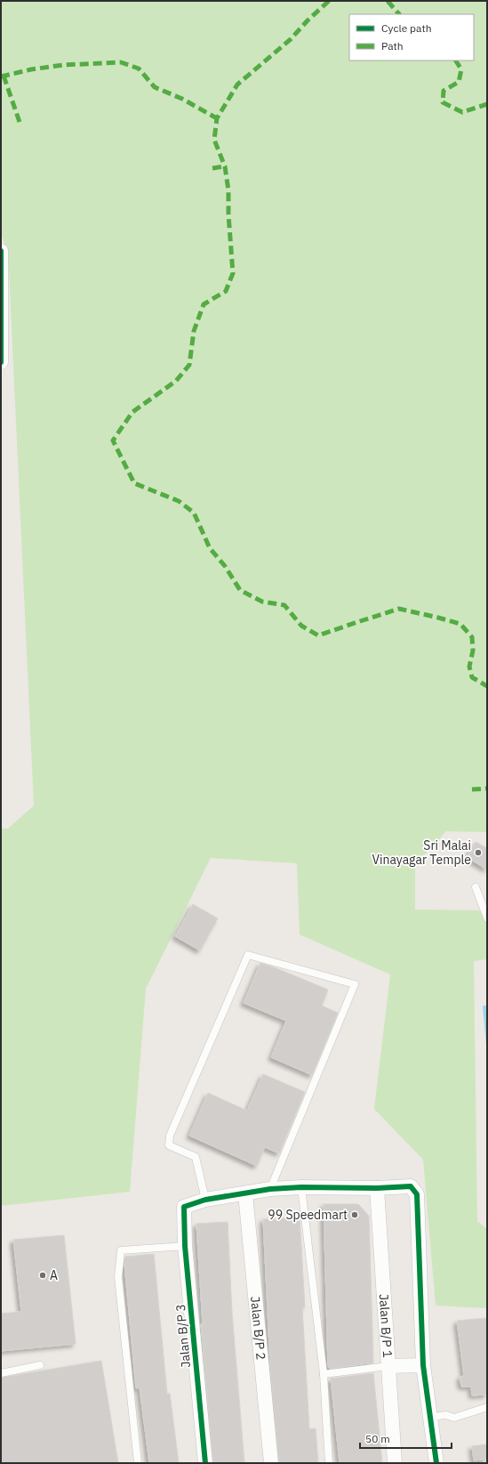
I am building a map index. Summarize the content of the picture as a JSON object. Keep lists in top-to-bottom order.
{
  "streets": {
    "street": ["Jalan B/P 1", "Jalan B/P 2", "Jalan B/P 3"]
  },
  "places": ["Sri Malai Vinayagar Temple", "99 Speedmart", "A"],
  "legend": ["Cycle path", "Path"],
  "scale_bar": "50 m"
}
